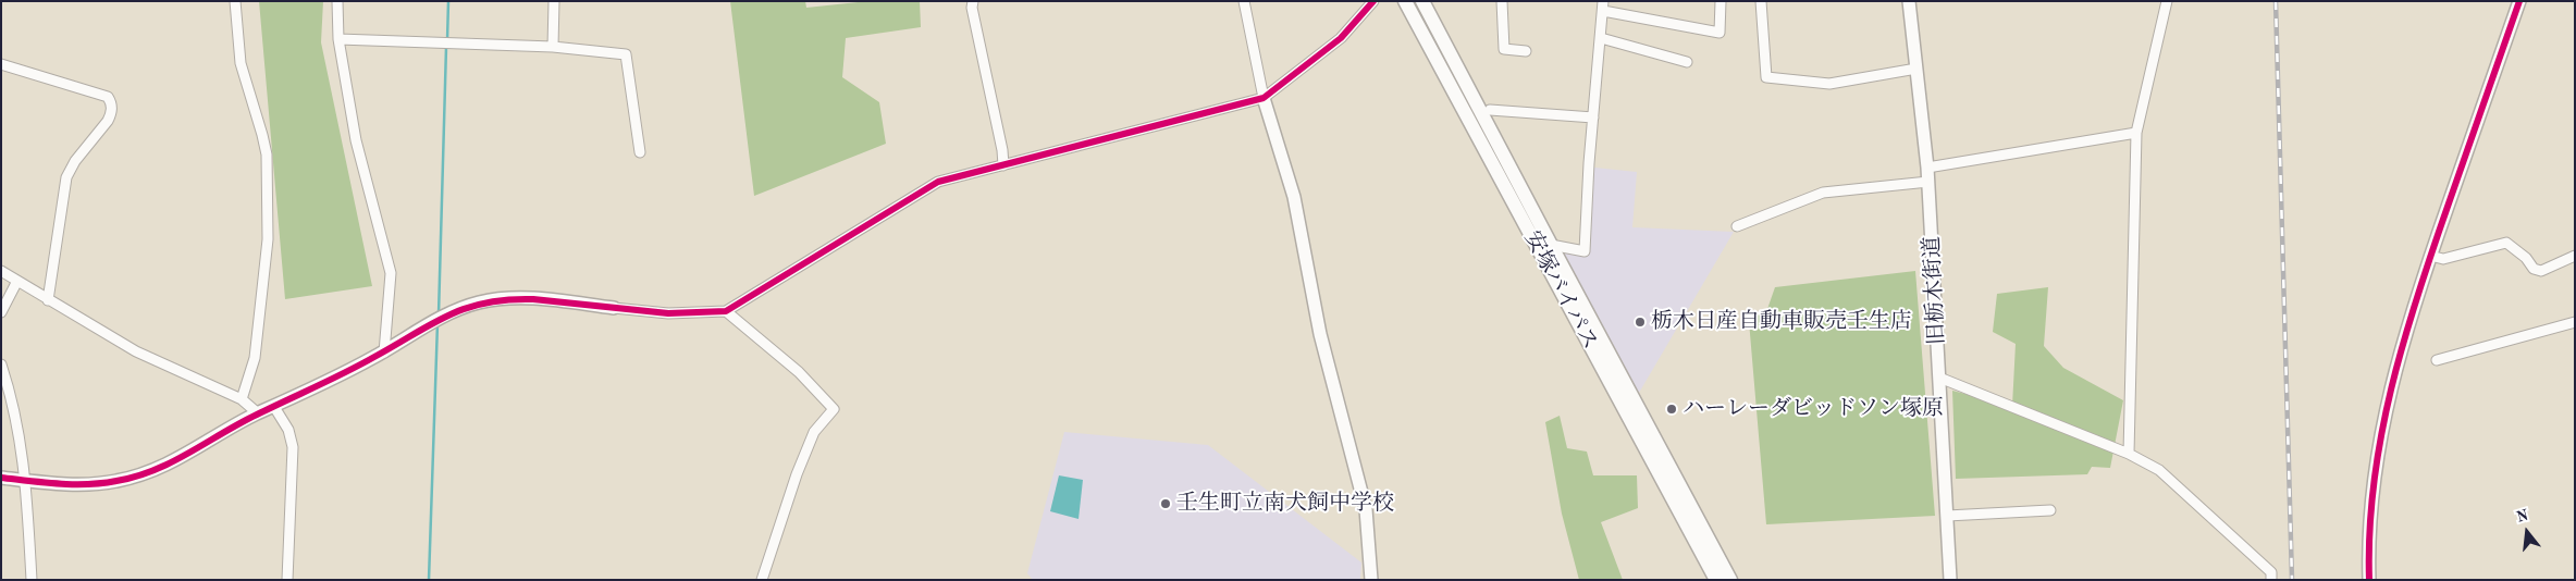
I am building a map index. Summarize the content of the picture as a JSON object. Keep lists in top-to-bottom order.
{
  "streets": {
    "main road": ["安塚バイパス"],
    "street": ["旧栃木街道"]
  },
  "places": ["栃木日産自動車販売壬生店", "ハーレーダビッドソン塚原", "壬生町立南犬飼中学校"],
  "north": "top"
}
